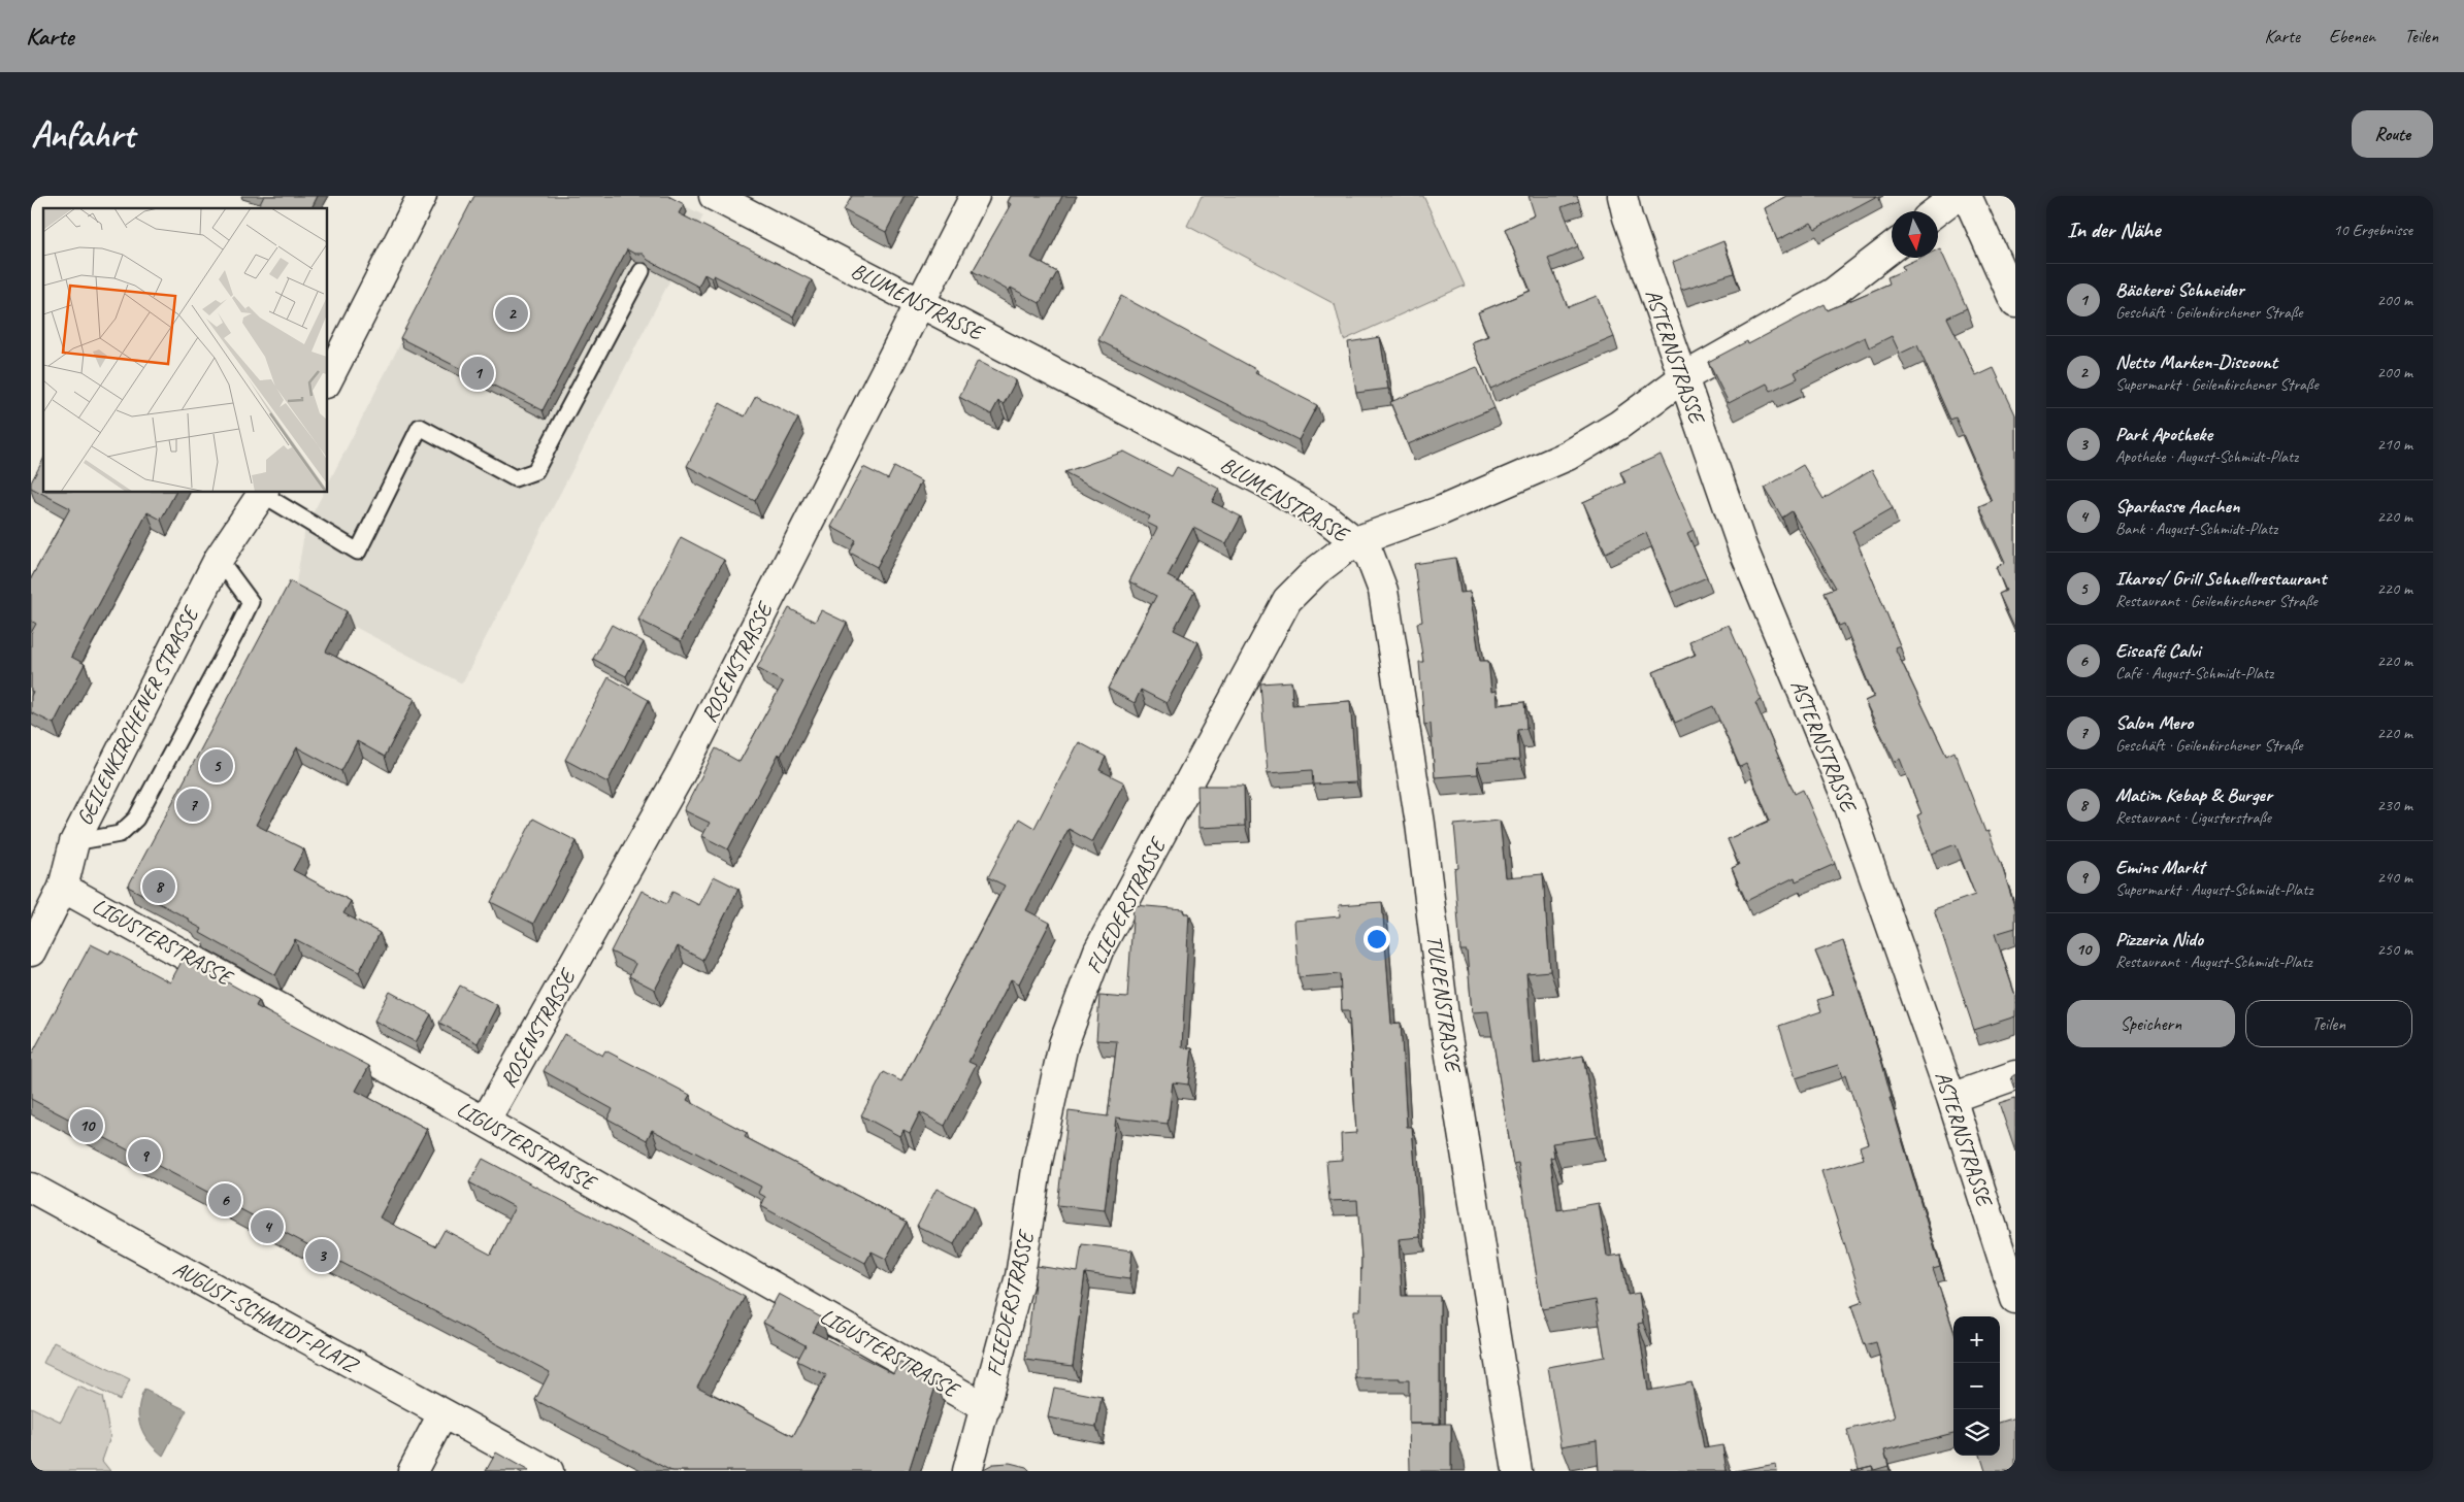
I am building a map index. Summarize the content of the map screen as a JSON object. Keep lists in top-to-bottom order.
{
  "streets": {
    "street": [
      "BLUMENSTRASSE",
      "ASTERNSTRASSE",
      "ROSENSTRASSE",
      "GEILENKIRCHENER STRASSE",
      "FLIEDERSTRASSE",
      "LIGUSTERSTRASSE",
      "TULPENSTRASSE",
      "AUGUST-SCHMIDT-PLATZ"
    ]
  },
  "crossings": [
    ["BLUMENSTRASSE", "ASTERNSTRASSE"],
    ["BLUMENSTRASSE", "ROSENSTRASSE"],
    ["BLUMENSTRASSE", "FLIEDERSTRASSE"],
    ["BLUMENSTRASSE", "TULPENSTRASSE"],
    ["ROSENSTRASSE", "LIGUSTERSTRASSE"],
    ["GEILENKIRCHENER STRASSE", "LIGUSTERSTRASSE"],
    ["FLIEDERSTRASSE", "LIGUSTERSTRASSE"],
    ["FLIEDERSTRASSE", "TULPENSTRASSE"]
  ],
  "north": "bottom",
  "page": {
    "header": "Karte",
    "nav": ["Karte", "Ebenen", "Teilen"],
    "buttons": [
      "Route",
      ["Speichern", "Teilen"]
    ],
    "title": "Anfahrt",
    "heading": ["In der Nähe", "10 Ergebnisse"],
    "list": [
      {
        "mark": "1",
        "name": "Bäckerei Schneider",
        "note": "Geschäft · Geilenkirchener Straße",
        "value": "200 m"
      },
      {
        "mark": "2",
        "name": "Netto Marken-Discount",
        "note": "Supermarkt · Geilenkirchener Straße",
        "value": "200 m"
      },
      {
        "mark": "3",
        "name": "Park Apotheke",
        "note": "Apotheke · August-Schmidt-Platz",
        "value": "210 m"
      },
      {
        "mark": "4",
        "name": "Sparkasse Aachen",
        "note": "Bank · August-Schmidt-Platz",
        "value": "220 m"
      },
      {
        "mark": "5",
        "name": "Ikaros/ Grill Schnellrestaurant",
        "note": "Restaurant · Geilenkirchener Straße",
        "value": "220 m"
      },
      {
        "mark": "6",
        "name": "Eiscafé Calvi",
        "note": "Café · August-Schmidt-Platz",
        "value": "220 m"
      },
      {
        "mark": "7",
        "name": "Salon Mero",
        "note": "Geschäft · Geilenkirchener Straße",
        "value": "220 m"
      },
      {
        "mark": "8",
        "name": "Matim Kebap & Burger",
        "note": "Restaurant · Ligusterstraße",
        "value": "230 m"
      },
      {
        "mark": "9",
        "name": "Emins Markt",
        "note": "Supermarkt · August-Schmidt-Platz",
        "value": "240 m"
      },
      {
        "mark": "10",
        "name": "Pizzeria Nido",
        "note": "Restaurant · August-Schmidt-Platz",
        "value": "250 m"
      }
    ],
    "pins": [
      "2",
      "1",
      "5",
      "7",
      "8",
      "10",
      "9",
      "6",
      "4",
      "3"
    ],
    "map_buttons": ["+", "−"]
  }
}
